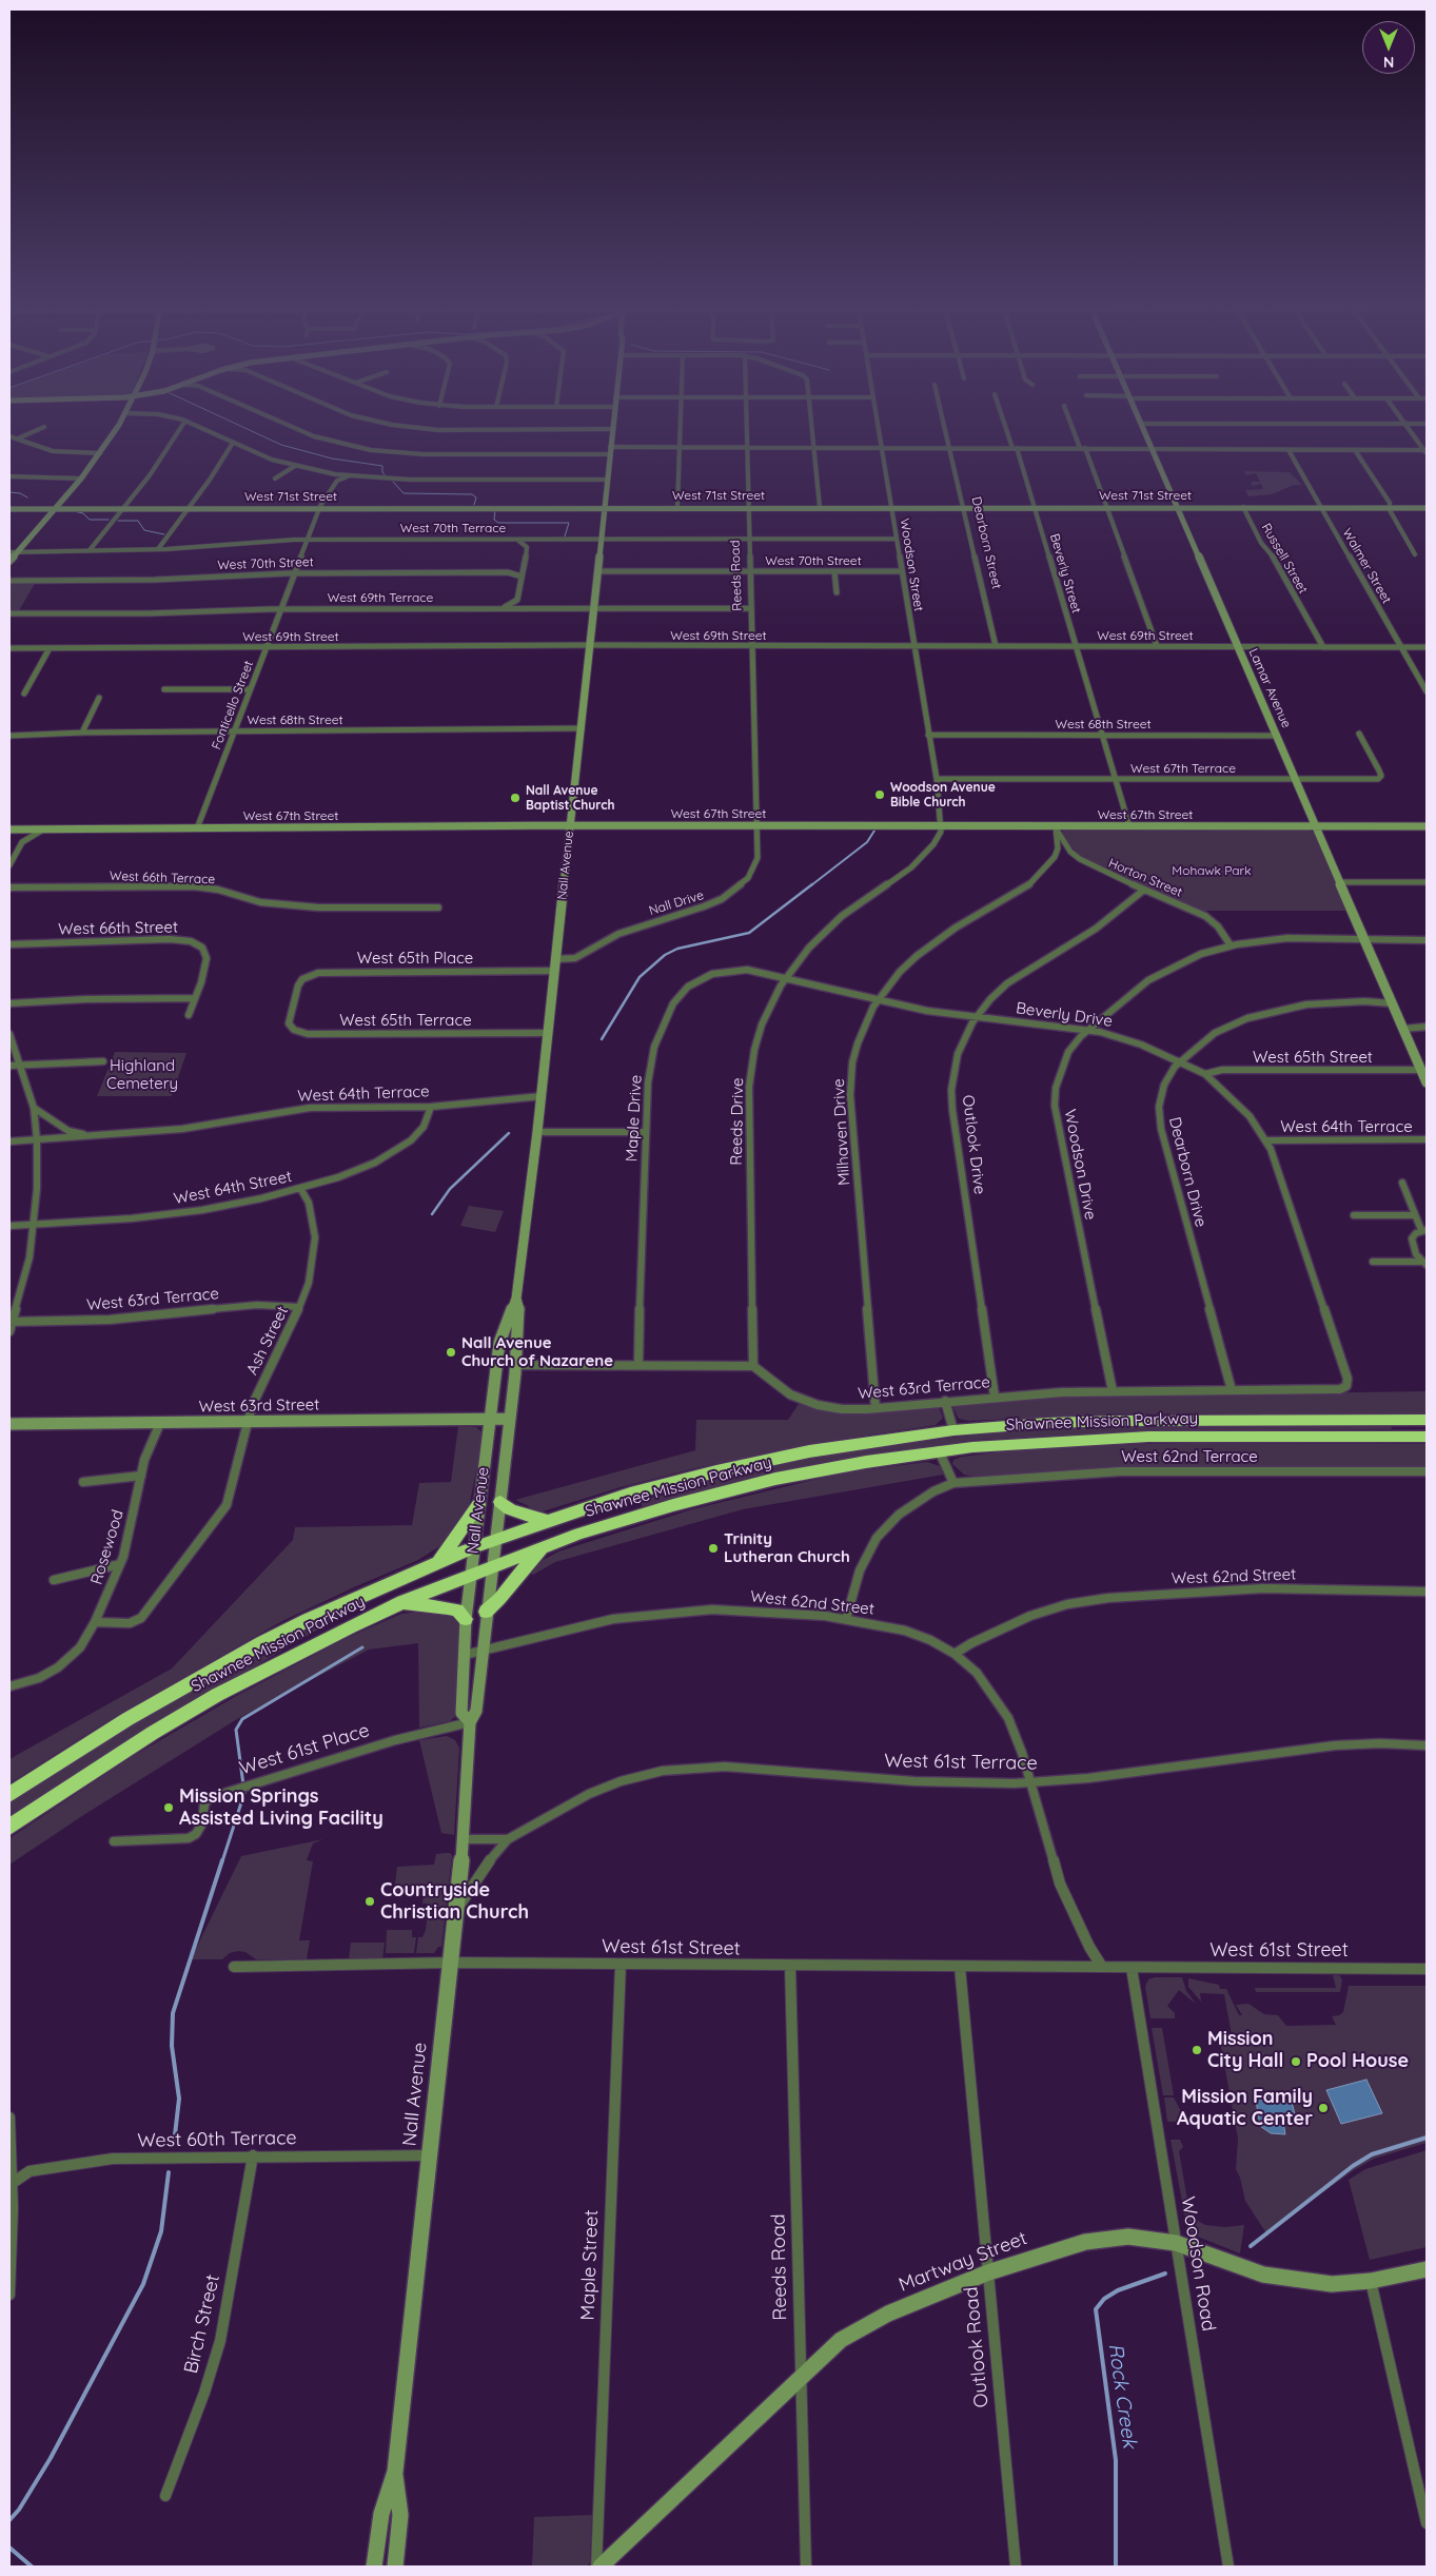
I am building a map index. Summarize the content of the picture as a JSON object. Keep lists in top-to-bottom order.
{
  "streets": {
    "highway": ["Shawnee Mission Parkway"],
    "main road": [
      "West 71st Street",
      "Lamar Avenue",
      "West 67th Street",
      "Nall Avenue",
      "West 63rd Street",
      "Martway Street"
    ],
    "street": [
      "West 70th Terrace",
      "Dearborn Street",
      "Russell Street",
      "West 70th Street",
      "Woodson Street",
      "Walmer Street",
      "Beverly Street",
      "Reeds Road",
      "West 69th Terrace",
      "West 69th Street",
      "Fonticello Street",
      "West 68th Street",
      "West 67th Terrace",
      "West 66th Terrace",
      "Horton Street",
      "Nall Drive",
      "West 66th Street",
      "West 65th Place",
      "Beverly Drive",
      "West 65th Terrace",
      "West 65th Street",
      "West 64th Terrace",
      "Maple Drive",
      "Reeds Drive",
      "Milhaven Drive",
      "Outlook Drive",
      "Woodson Drive",
      "Dearborn Drive",
      "West 64th Street",
      "West 63rd Terrace",
      "Ash Street",
      "West 62nd Terrace",
      "Rosewood",
      "West 62nd Street",
      "West 61st Place",
      "West 61st Terrace",
      "West 61st Street",
      "West 60th Terrace",
      "Woodson Road",
      "Maple Street",
      "Birch Street",
      "Outlook Road"
    ]
  },
  "crossings": [
    ["West 71st Street", "Dearborn Street"],
    ["West 71st Street", "Russell Street"],
    ["West 71st Street", "Woodson Street"],
    ["West 71st Street", "Walmer Street"],
    ["West 71st Street", "Beverly Street"],
    ["West 71st Street", "Reeds Road"],
    ["West 71st Street", "Lamar Avenue"],
    ["West 71st Street", "Fonticello Street"],
    ["West 71st Street", "Nall Avenue"],
    ["West 70th Terrace", "Woodson Street"],
    ["West 70th Terrace", "Reeds Road"],
    ["West 70th Terrace", "Fonticello Street"],
    ["West 70th Terrace", "Nall Avenue"],
    ["Dearborn Street", "West 69th Street"],
    ["Russell Street", "West 69th Street"],
    ["West 70th Street", "Woodson Street"],
    ["West 70th Street", "Reeds Road"],
    ["West 70th Street", "Fonticello Street"],
    ["West 70th Street", "Nall Avenue"],
    ["Woodson Street", "West 69th Street"],
    ["Woodson Street", "West 68th Street"],
    ["Woodson Street", "West 67th Terrace"],
    ["Woodson Street", "West 67th Street"],
    ["Woodson Street", "Reeds Drive"],
    ["Walmer Street", "West 69th Street"],
    ["Beverly Street", "West 69th Street"],
    ["Beverly Street", "West 68th Street"],
    ["Beverly Street", "West 67th Terrace"],
    ["Beverly Street", "West 67th Street"],
    ["Reeds Road", "West 69th Terrace"],
    ["Reeds Road", "West 69th Street"],
    ["Reeds Road", "West 67th Street"],
    ["Reeds Road", "Nall Drive"],
    ["Reeds Road", "West 61st Street"],
    ["Reeds Road", "Martway Street"],
    ["West 69th Terrace", "Fonticello Street"],
    ["West 69th Terrace", "Nall Avenue"],
    ["West 69th Street", "Lamar Avenue"],
    ["West 69th Street", "Fonticello Street"],
    ["West 69th Street", "Nall Avenue"],
    ["Lamar Avenue", "West 68th Street"],
    ["Lamar Avenue", "West 67th Terrace"],
    ["Lamar Avenue", "West 67th Street"],
    ["Lamar Avenue", "West 65th Street"],
    ["Lamar Avenue", "Woodson Drive"],
    ["Lamar Avenue", "Dearborn Drive"],
    ["Fonticello Street", "West 68th Street"],
    ["Fonticello Street", "West 67th Street"],
    ["West 68th Street", "Nall Avenue"],
    ["West 67th Street", "Nall Avenue"],
    ["West 67th Street", "Horton Street"],
    ["West 67th Street", "Nall Drive"],
    ["West 67th Street", "Reeds Drive"],
    ["Nall Avenue", "Nall Drive"],
    ["Nall Avenue", "West 65th Place"],
    ["Nall Avenue", "West 65th Terrace"],
    ["Nall Avenue", "West 64th Terrace"],
    ["Nall Avenue", "West 63rd Street"],
    ["Nall Avenue", "Shawnee Mission Parkway"],
    ["Nall Avenue", "West 62nd Street"],
    ["Nall Avenue", "West 61st Place"],
    ["Nall Avenue", "West 61st Street"],
    ["Nall Avenue", "West 60th Terrace"],
    ["Horton Street", "Outlook Drive"],
    ["Horton Street", "Woodson Drive"],
    ["West 65th Place", "West 65th Terrace"],
    ["Beverly Drive", "West 65th Street"],
    ["Beverly Drive", "West 64th Terrace"],
    ["Beverly Drive", "Maple Drive"],
    ["Beverly Drive", "Reeds Drive"],
    ["Beverly Drive", "Milhaven Drive"],
    ["Beverly Drive", "Outlook Drive"],
    ["Beverly Drive", "Woodson Drive"],
    ["Beverly Drive", "Dearborn Drive"],
    ["Beverly Drive", "West 63rd Terrace"],
    ["West 64th Terrace", "West 64th Street"],
    ["Maple Drive", "Reeds Drive"],
    ["Reeds Drive", "West 63rd Terrace"],
    ["Milhaven Drive", "West 63rd Terrace"],
    ["Outlook Drive", "West 63rd Terrace"],
    ["Woodson Drive", "West 63rd Terrace"],
    ["Dearborn Drive", "West 63rd Terrace"],
    ["West 64th Street", "Ash Street"],
    ["West 63rd Terrace", "Ash Street"],
    ["Ash Street", "West 63rd Street"],
    ["Ash Street", "Rosewood"],
    ["West 63rd Street", "Rosewood"],
    ["West 61st Street", "Woodson Road"],
    ["West 61st Street", "Maple Street"],
    ["West 61st Street", "Outlook Road"],
    ["West 60th Terrace", "Birch Street"],
    ["Martway Street", "Woodson Road"],
    ["Martway Street", "Outlook Road"]
  ],
  "water": ["Rock Creek"],
  "parks": ["Mohawk Park", "Highland Cemetery"],
  "places": [
    "Woodson Avenue Bible Church",
    "Nall Avenue Baptist Church",
    "Nall Avenue Church of Nazarene",
    "Trinity Lutheran Church",
    "Mission Springs Assisted Living Facility",
    "Countryside Christian Church",
    "Mission City Hall",
    "Pool House",
    "Mission Family Aquatic Center"
  ],
  "north": "bottom"
}
